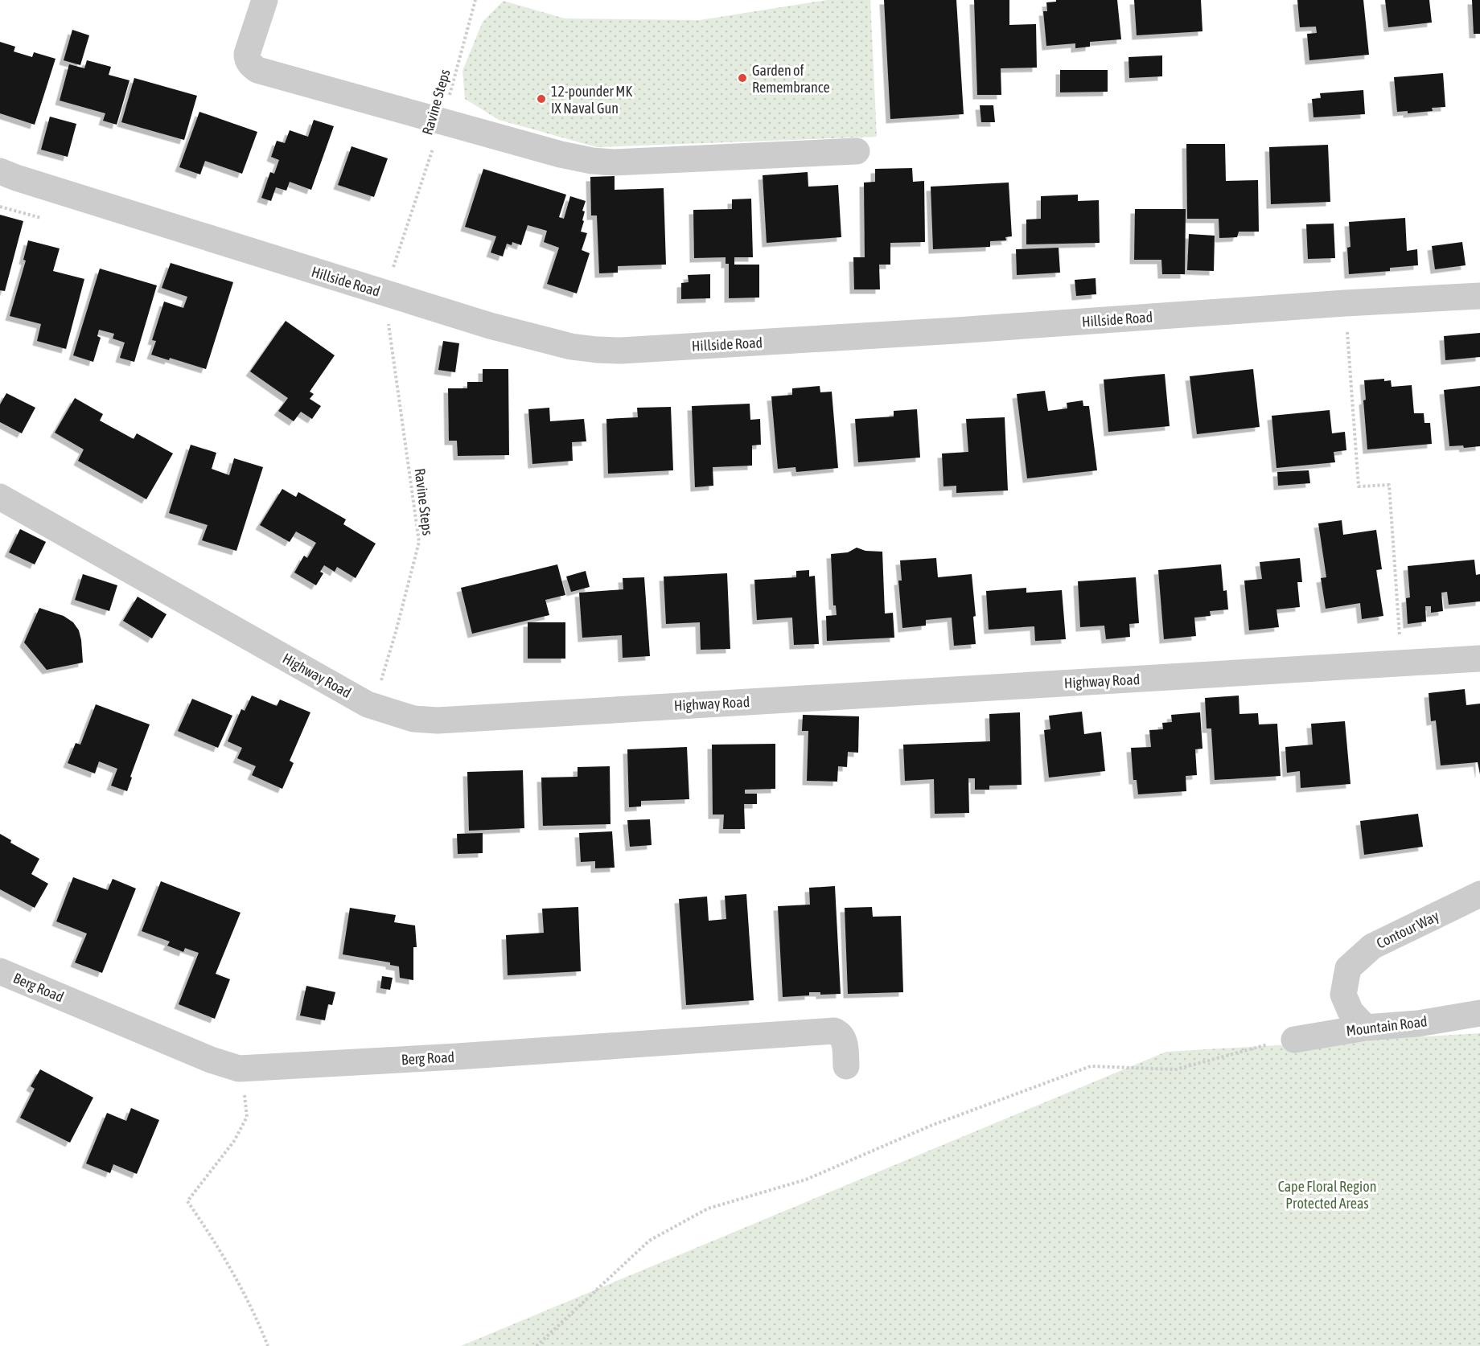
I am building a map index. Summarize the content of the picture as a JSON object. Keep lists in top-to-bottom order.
{
  "streets": {
    "street": [
      "Hillside Road",
      "Highway Road",
      "Contour Way",
      "Berg Road",
      "Mountain Road"
    ],
    "path": ["Ravine Steps"]
  },
  "crossings": [
    ["Contour Way", "Mountain Road"]
  ],
  "parks": ["Cape Floral Region Protected Areas"],
  "places": ["Garden of Remembrance", "12-pounder MK IX Naval Gun"]
}
